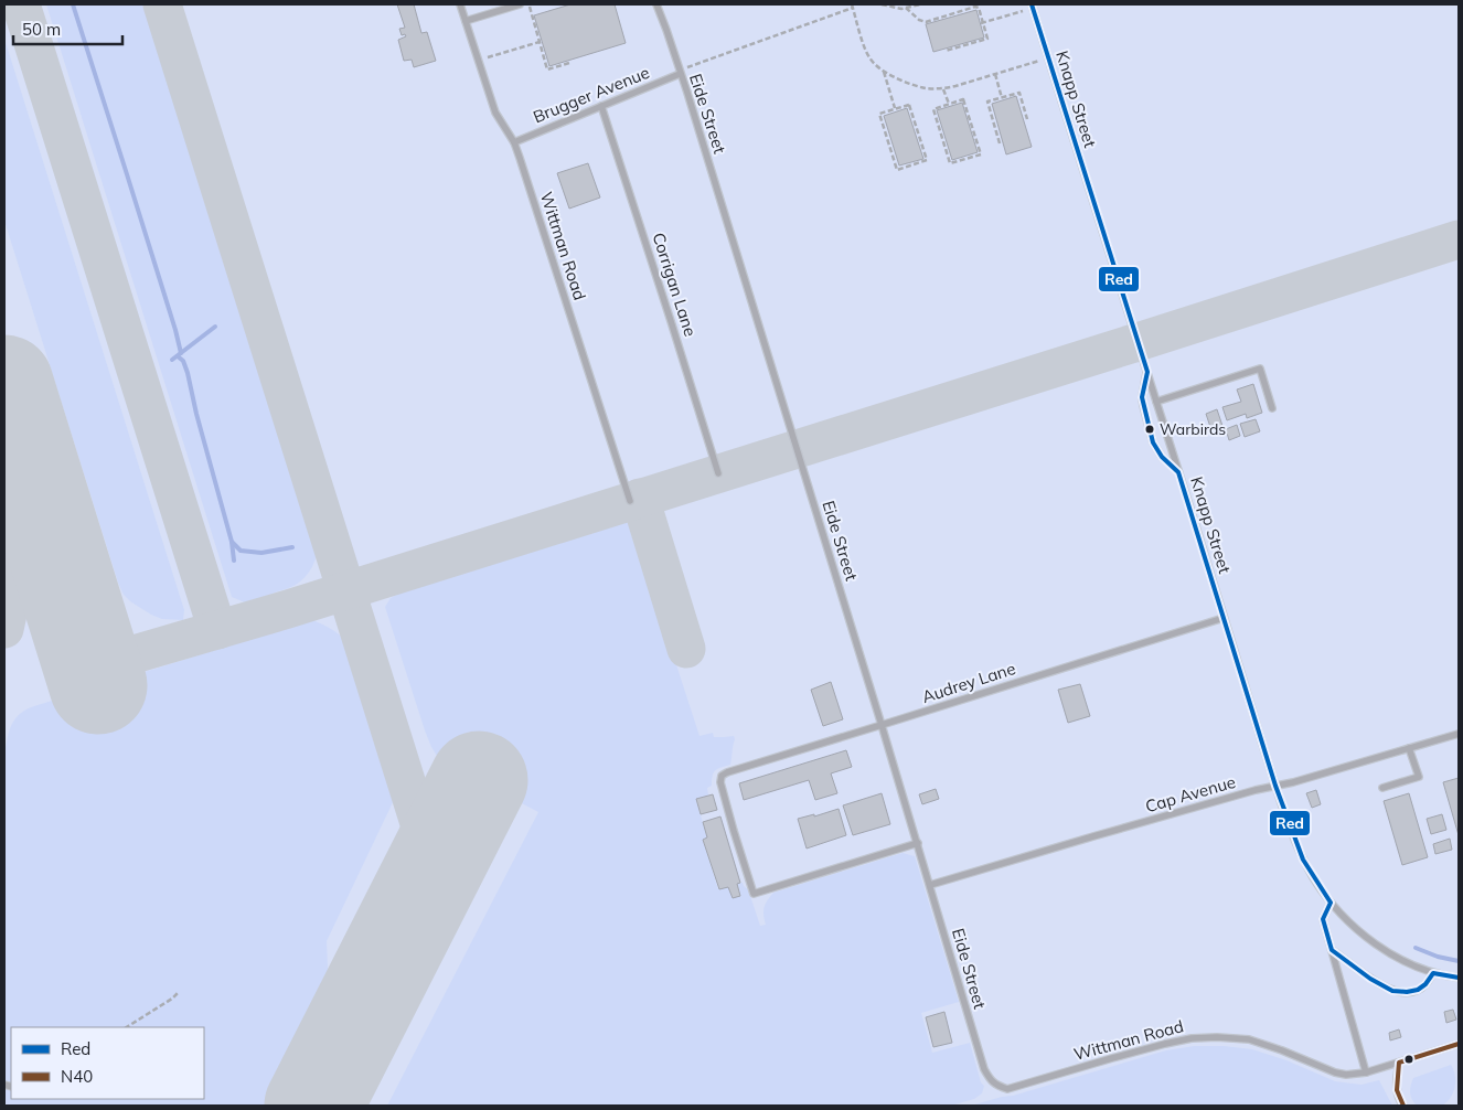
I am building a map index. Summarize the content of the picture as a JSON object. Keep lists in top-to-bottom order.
{
  "streets": {
    "lane": [
      "Brugger Avenue",
      "Knapp Street",
      "Eide Street",
      "Wittman Road",
      "Corrigan Lane",
      "Audrey Lane",
      "Cap Avenue"
    ]
  },
  "crossings": [
    ["Brugger Avenue", "Eide Street"],
    ["Brugger Avenue", "Wittman Road"],
    ["Brugger Avenue", "Corrigan Lane"],
    ["Knapp Street", "Audrey Lane"],
    ["Knapp Street", "Cap Avenue"],
    ["Eide Street", "Wittman Road"],
    ["Eide Street", "Audrey Lane"],
    ["Eide Street", "Cap Avenue"]
  ],
  "places": ["Warbirds"],
  "lines": ["transit line Red", "transit line N40"],
  "legend": ["Red", "N40"],
  "scale_bar": "50 m"
}
